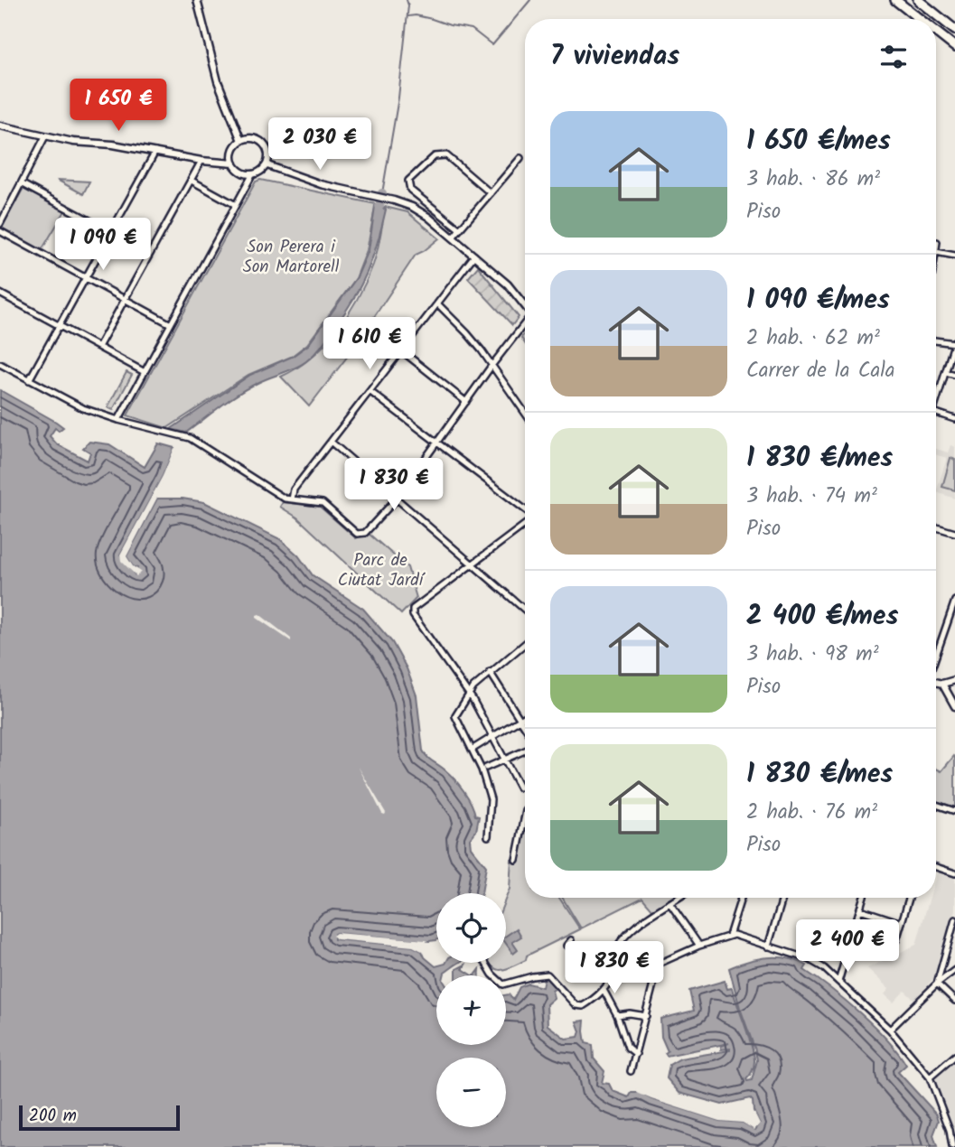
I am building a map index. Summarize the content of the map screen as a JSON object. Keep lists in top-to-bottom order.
{
  "parks": ["Son Perera i Son Martorell", "Parc de Ciutat Jardí"],
  "scale_bar": "200 m",
  "page": {
    "heading": "7 viviendas",
    "price": [
      "1 650 €",
      "2 030 €",
      "1 090 €",
      "1 610 €",
      "1 830 €",
      "2 400 €",
      "1 830 €"
    ],
    "list": [
      {
        "name": "1 650 €/mes",
        "note": "3 hab. · 86 m² · Piso"
      },
      {
        "name": "1 090 €/mes",
        "note": "2 hab. · 62 m² · Carrer de la Cala"
      },
      {
        "name": "1 830 €/mes",
        "note": "3 hab. · 74 m² · Piso"
      },
      {
        "name": "2 400 €/mes",
        "note": "3 hab. · 98 m² · Piso"
      },
      {
        "name": "1 830 €/mes",
        "note": "2 hab. · 76 m² · Piso"
      }
    ],
    "map_buttons": ["+", "−"],
    "scale": "200 m"
  }
}
